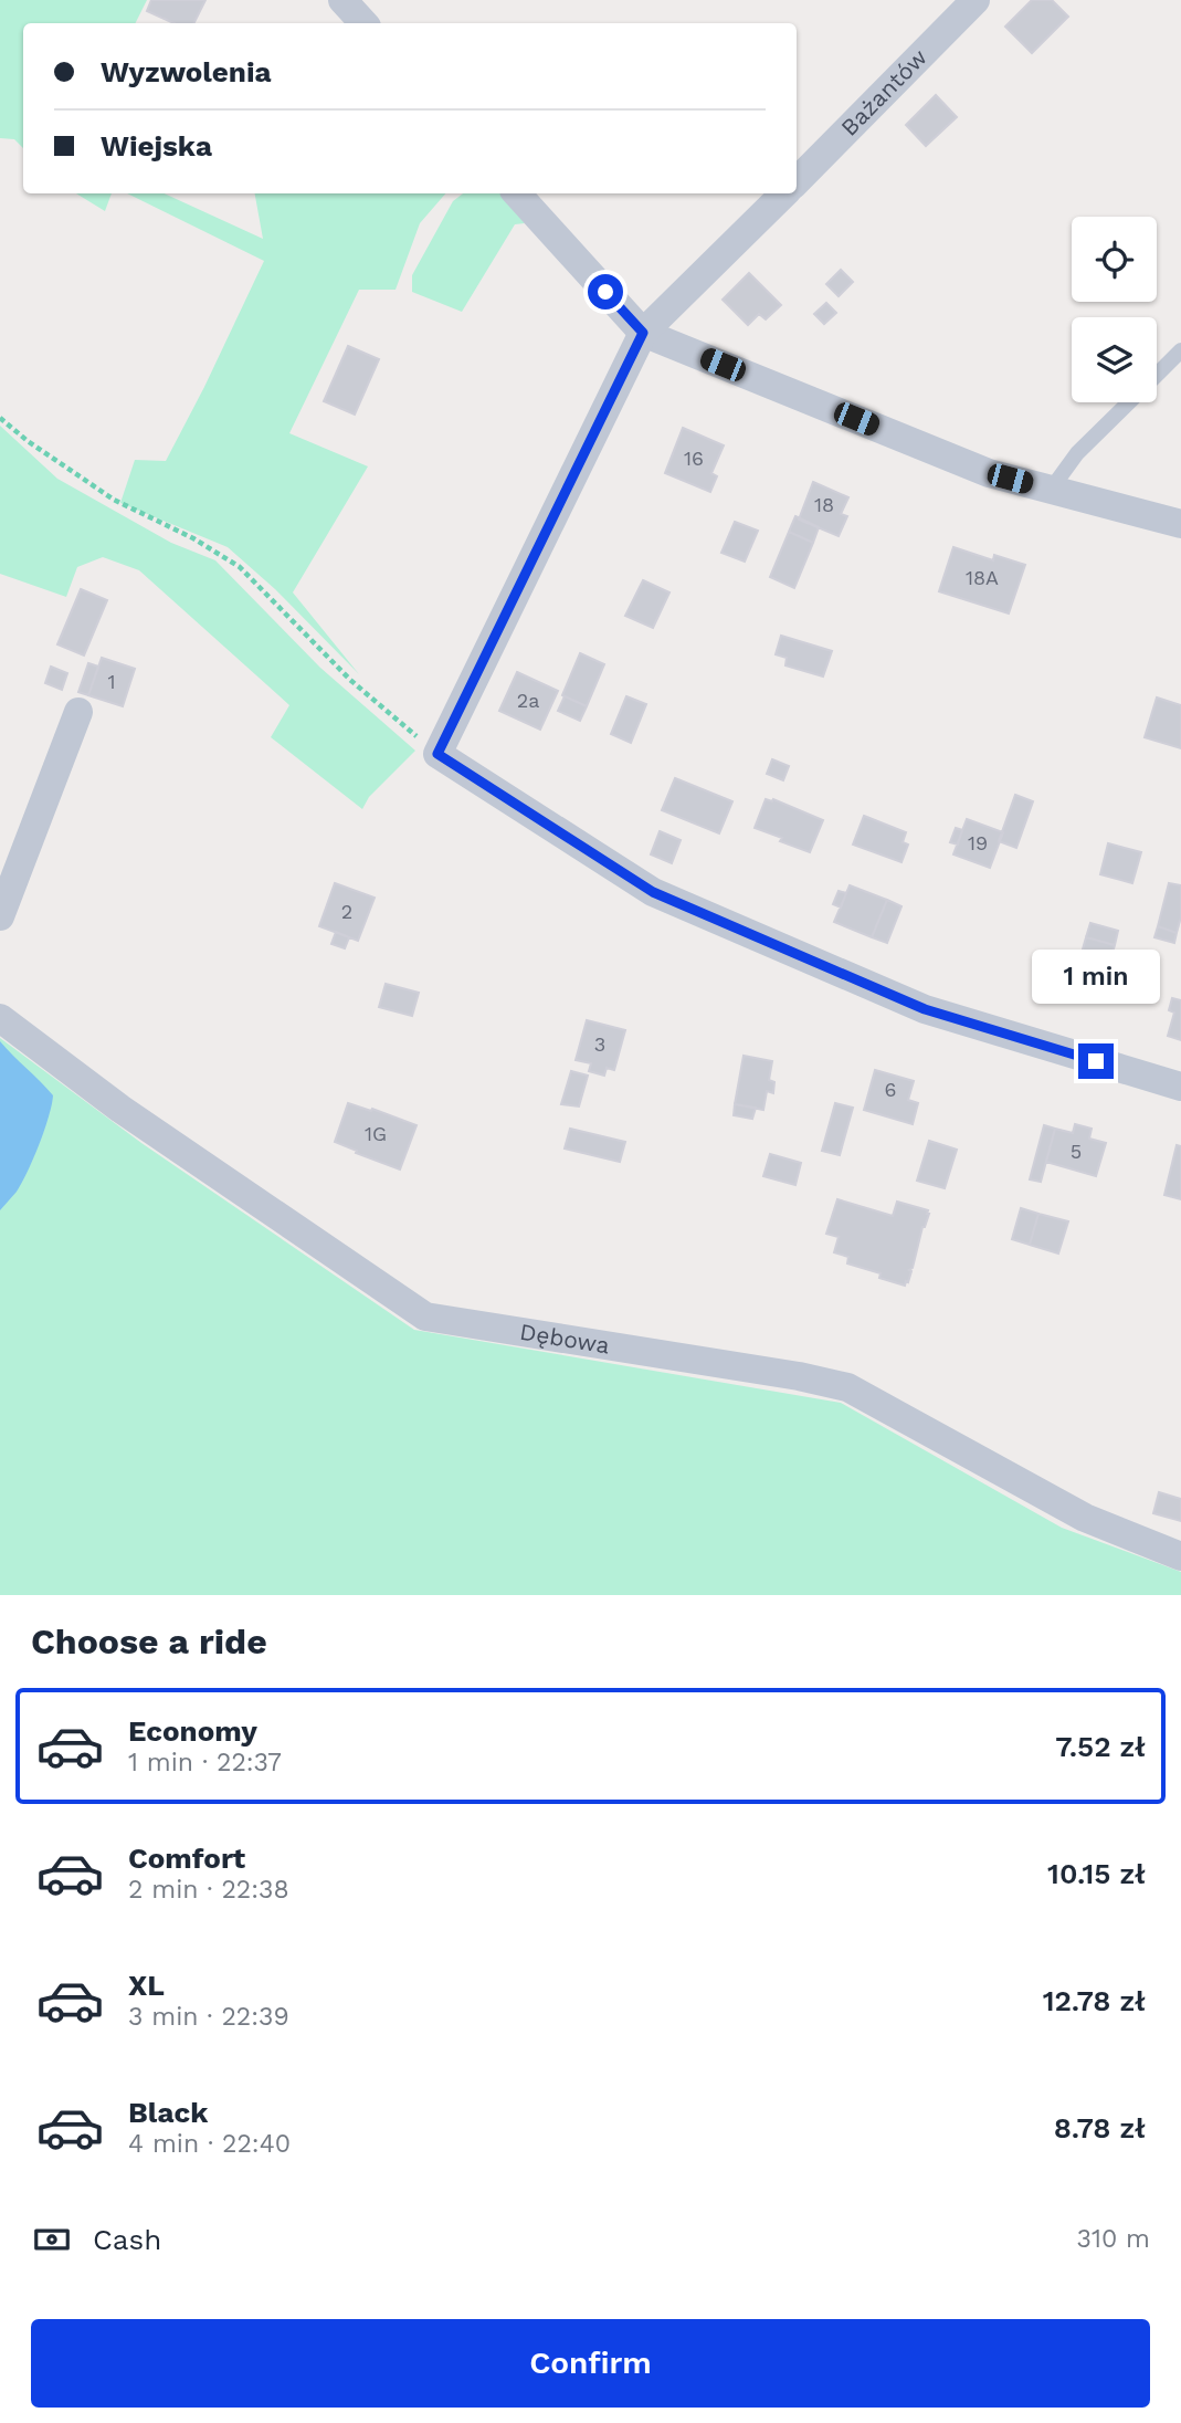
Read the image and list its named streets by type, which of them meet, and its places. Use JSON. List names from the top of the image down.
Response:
{
  "streets": {
    "street": ["Bażantów", "Dębowa"]
  },
  "house_numbers": [
    "16",
    "18",
    "18A",
    "1",
    "2a",
    "19",
    "2",
    "3",
    "6",
    "1G",
    "5"
  ],
  "page": {
    "banner": ["Wyzwolenia", "Wiejska"],
    "bubble": "1 min",
    "heading": "Choose a ride",
    "list": [
      {
        "name": "Economy",
        "note": "1 min · 22:37",
        "value": "7.52 zł"
      },
      {
        "name": "Comfort",
        "note": "2 min · 22:38",
        "value": "10.15 zł"
      },
      {
        "name": "XL",
        "note": "3 min · 22:39",
        "value": "12.78 zł"
      },
      {
        "name": "Black",
        "note": "4 min · 22:40",
        "value": "8.78 zł"
      }
    ],
    "pay": ["Cash", "310 m"],
    "buttons": "Confirm"
  }
}
